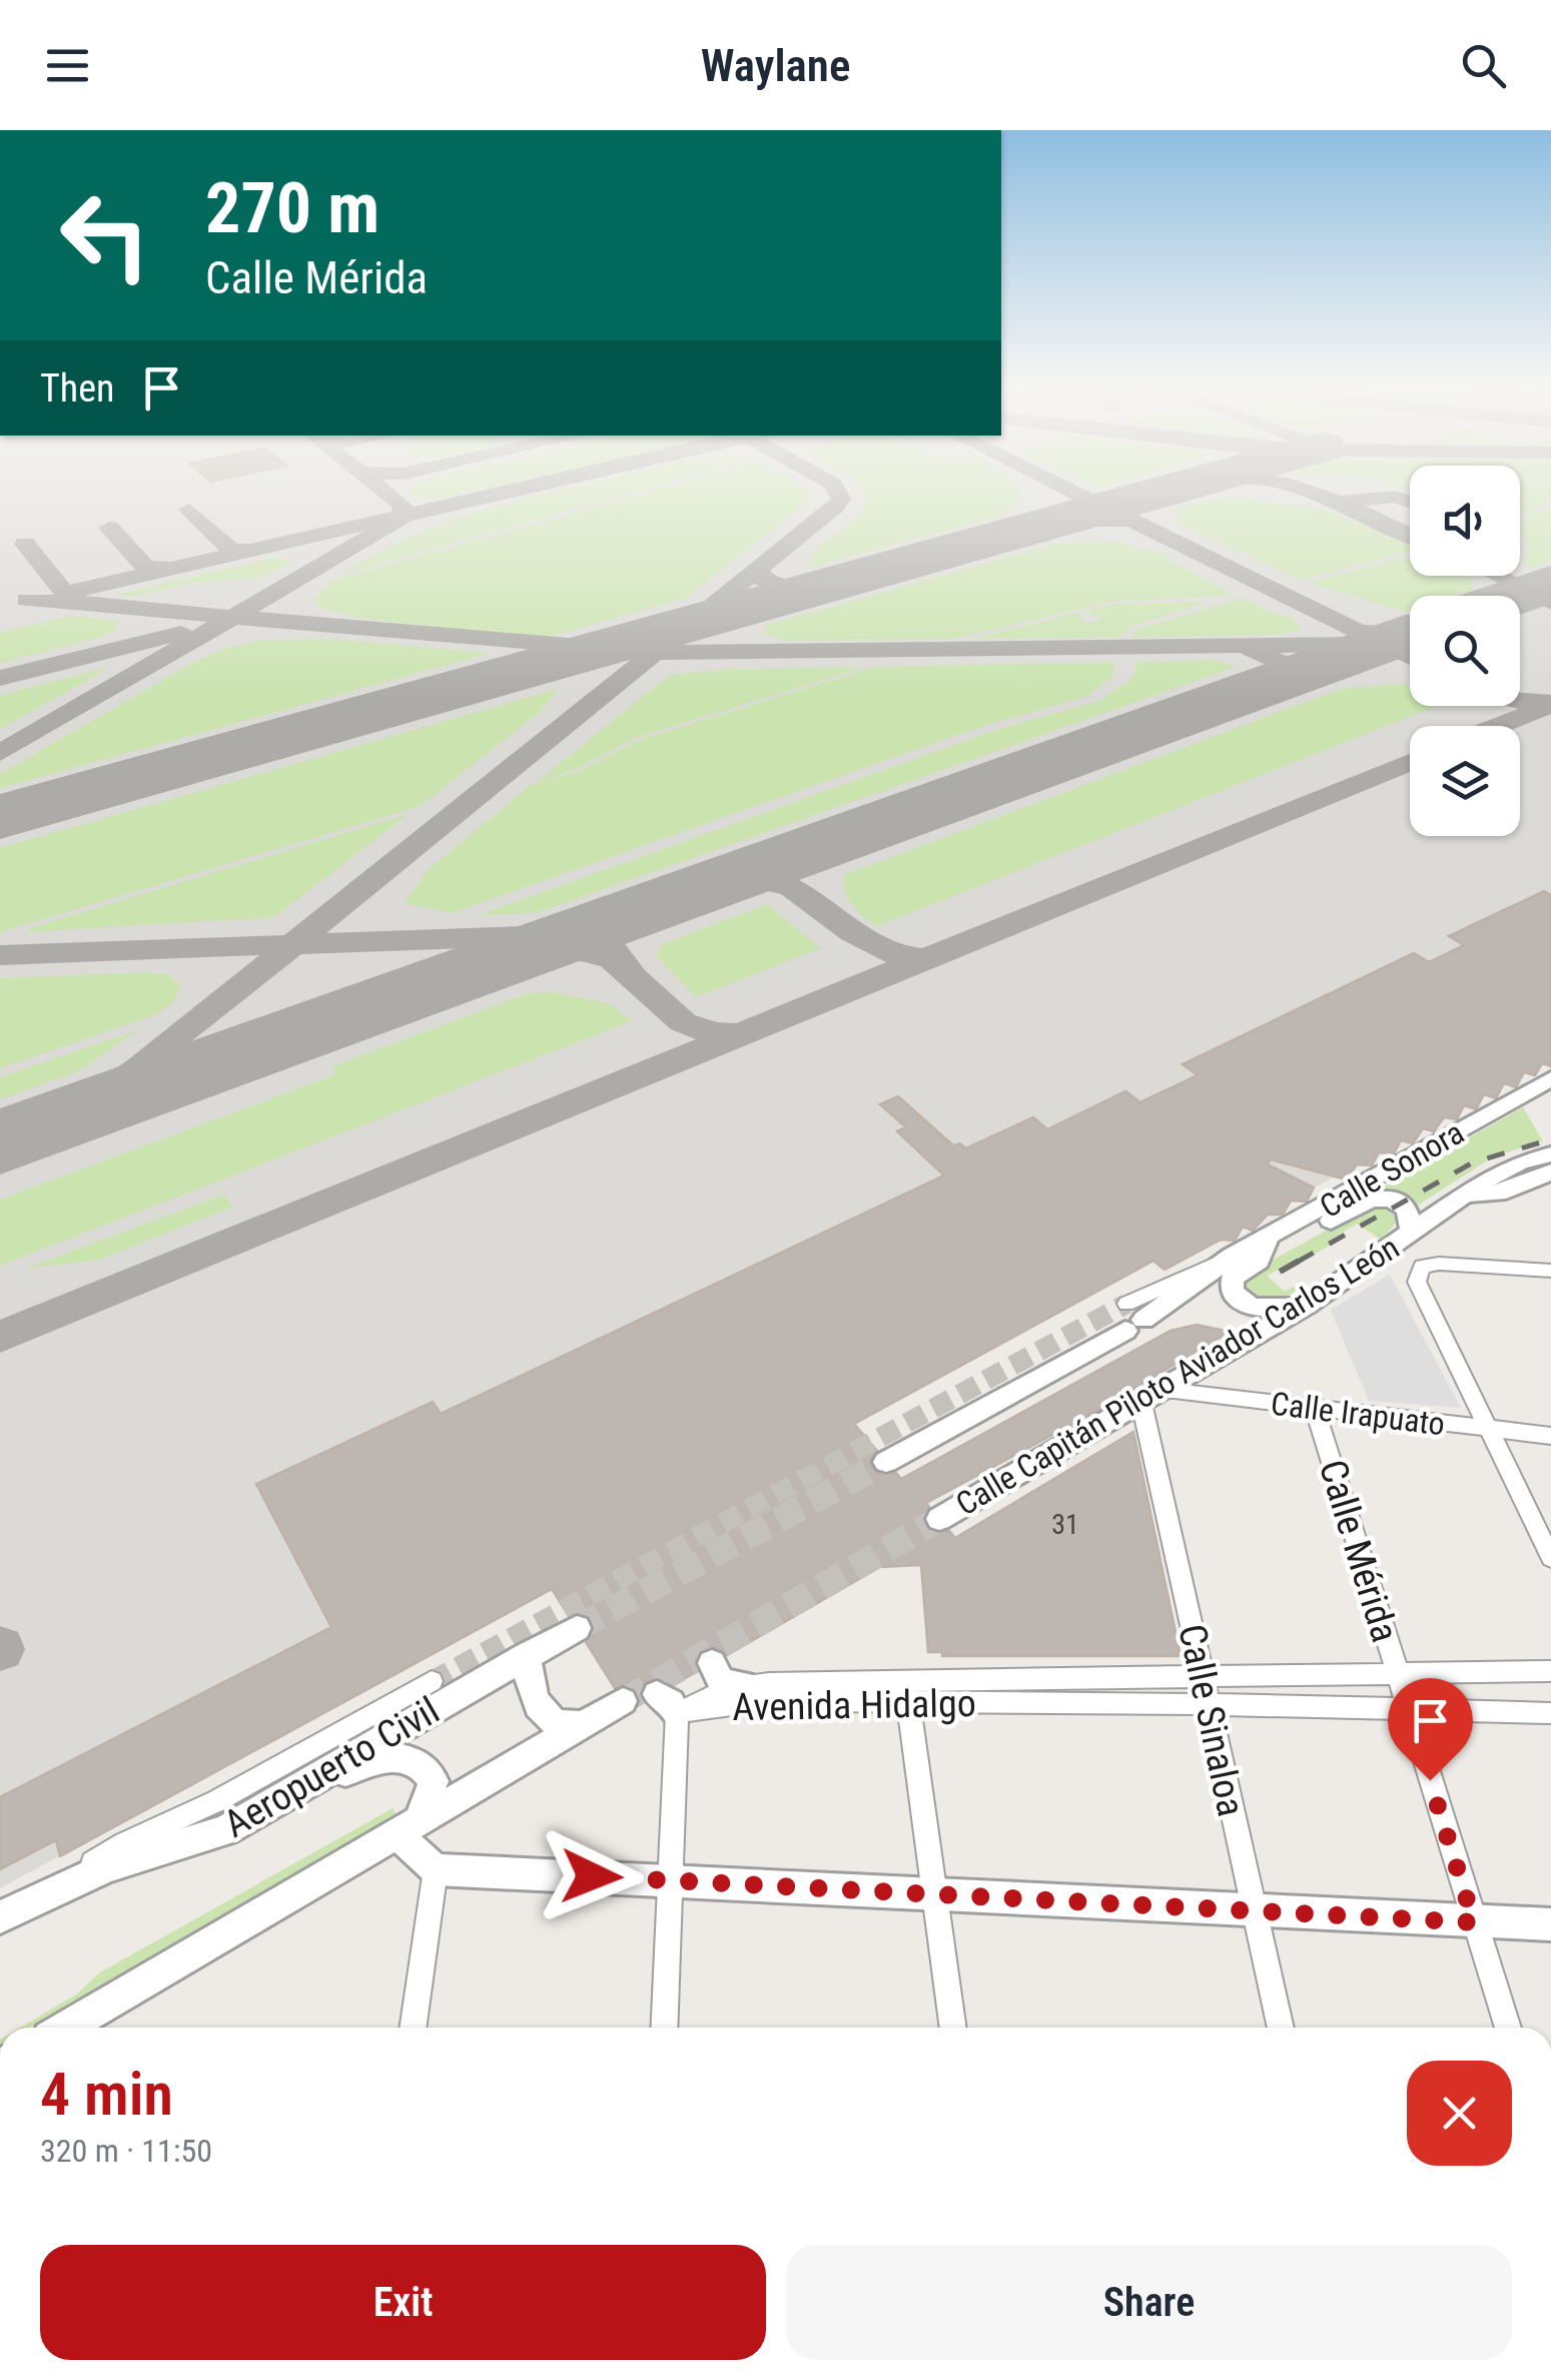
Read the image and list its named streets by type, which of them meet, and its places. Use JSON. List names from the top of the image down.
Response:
{
  "streets": {
    "street": [
      "Calle Sonora",
      "Calle Capitán Piloto Aviador Carlos León",
      "Calle Irapuato",
      "Calle Mérida",
      "Avenida Hidalgo",
      "Calle Sinaloa",
      "Aeropuerto Civil"
    ]
  },
  "crossings": [
    ["Calle Capitán Piloto Aviador Carlos León", "Calle Irapuato"],
    ["Calle Capitán Piloto Aviador Carlos León", "Calle Sinaloa"],
    ["Calle Irapuato", "Calle Mérida"],
    ["Calle Mérida", "Avenida Hidalgo"],
    ["Avenida Hidalgo", "Calle Sinaloa"]
  ],
  "house_numbers": ["31"],
  "page": {
    "header": "Waylane",
    "turn": ["270 m", "Calle Mérida"],
    "then": "Then",
    "heading": ["4 min", "320 m · 11:50"],
    "buttons": ["Exit", "Share"]
  }
}
